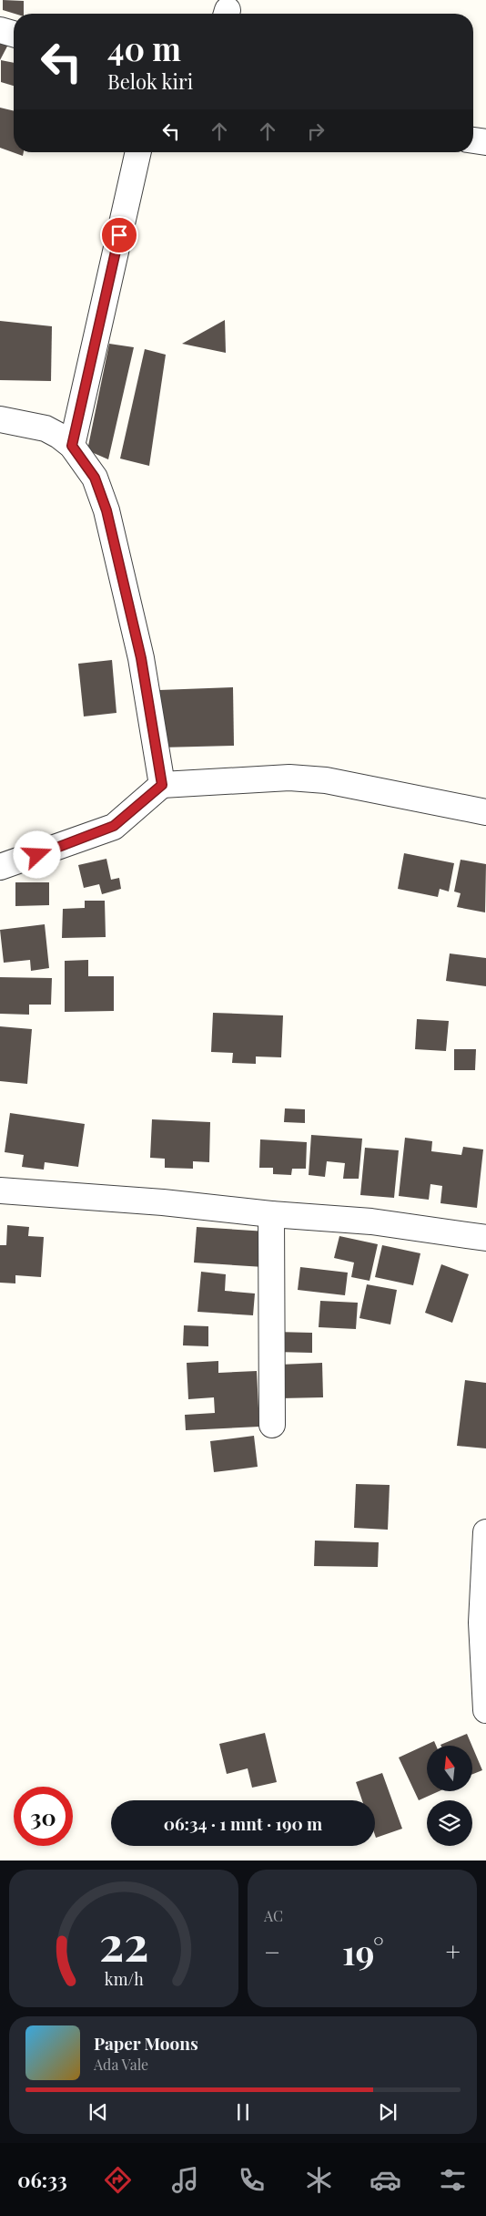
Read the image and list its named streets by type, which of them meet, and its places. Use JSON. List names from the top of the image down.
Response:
{
  "north": "top",
  "page": {
    "turn": ["40 m", "Belok kiri"],
    "limit": "30",
    "trip": "06:34 · 1 mnt · 190 m",
    "tile": "AC",
    "heat": ["−", "19°", "+"],
    "song": ["Paper Moons", "Ada Vale"],
    "tabs": "06:33",
    "gauge": ["22", "km/h"]
  }
}
